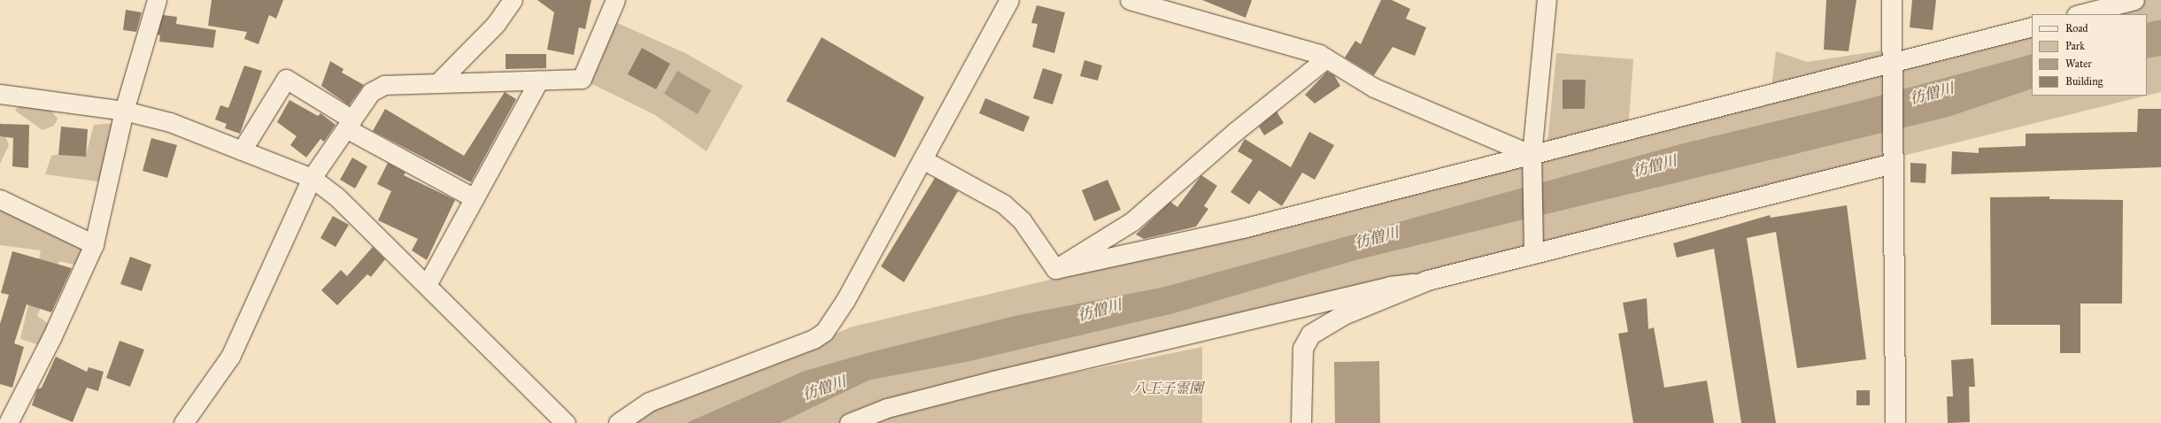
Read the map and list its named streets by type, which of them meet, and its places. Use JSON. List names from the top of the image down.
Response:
{
  "water": ["彷僧川"],
  "parks": ["八王子霊園"],
  "legend": [
    "Road",
    "Park",
    "Water",
    "Building"
  ]
}
